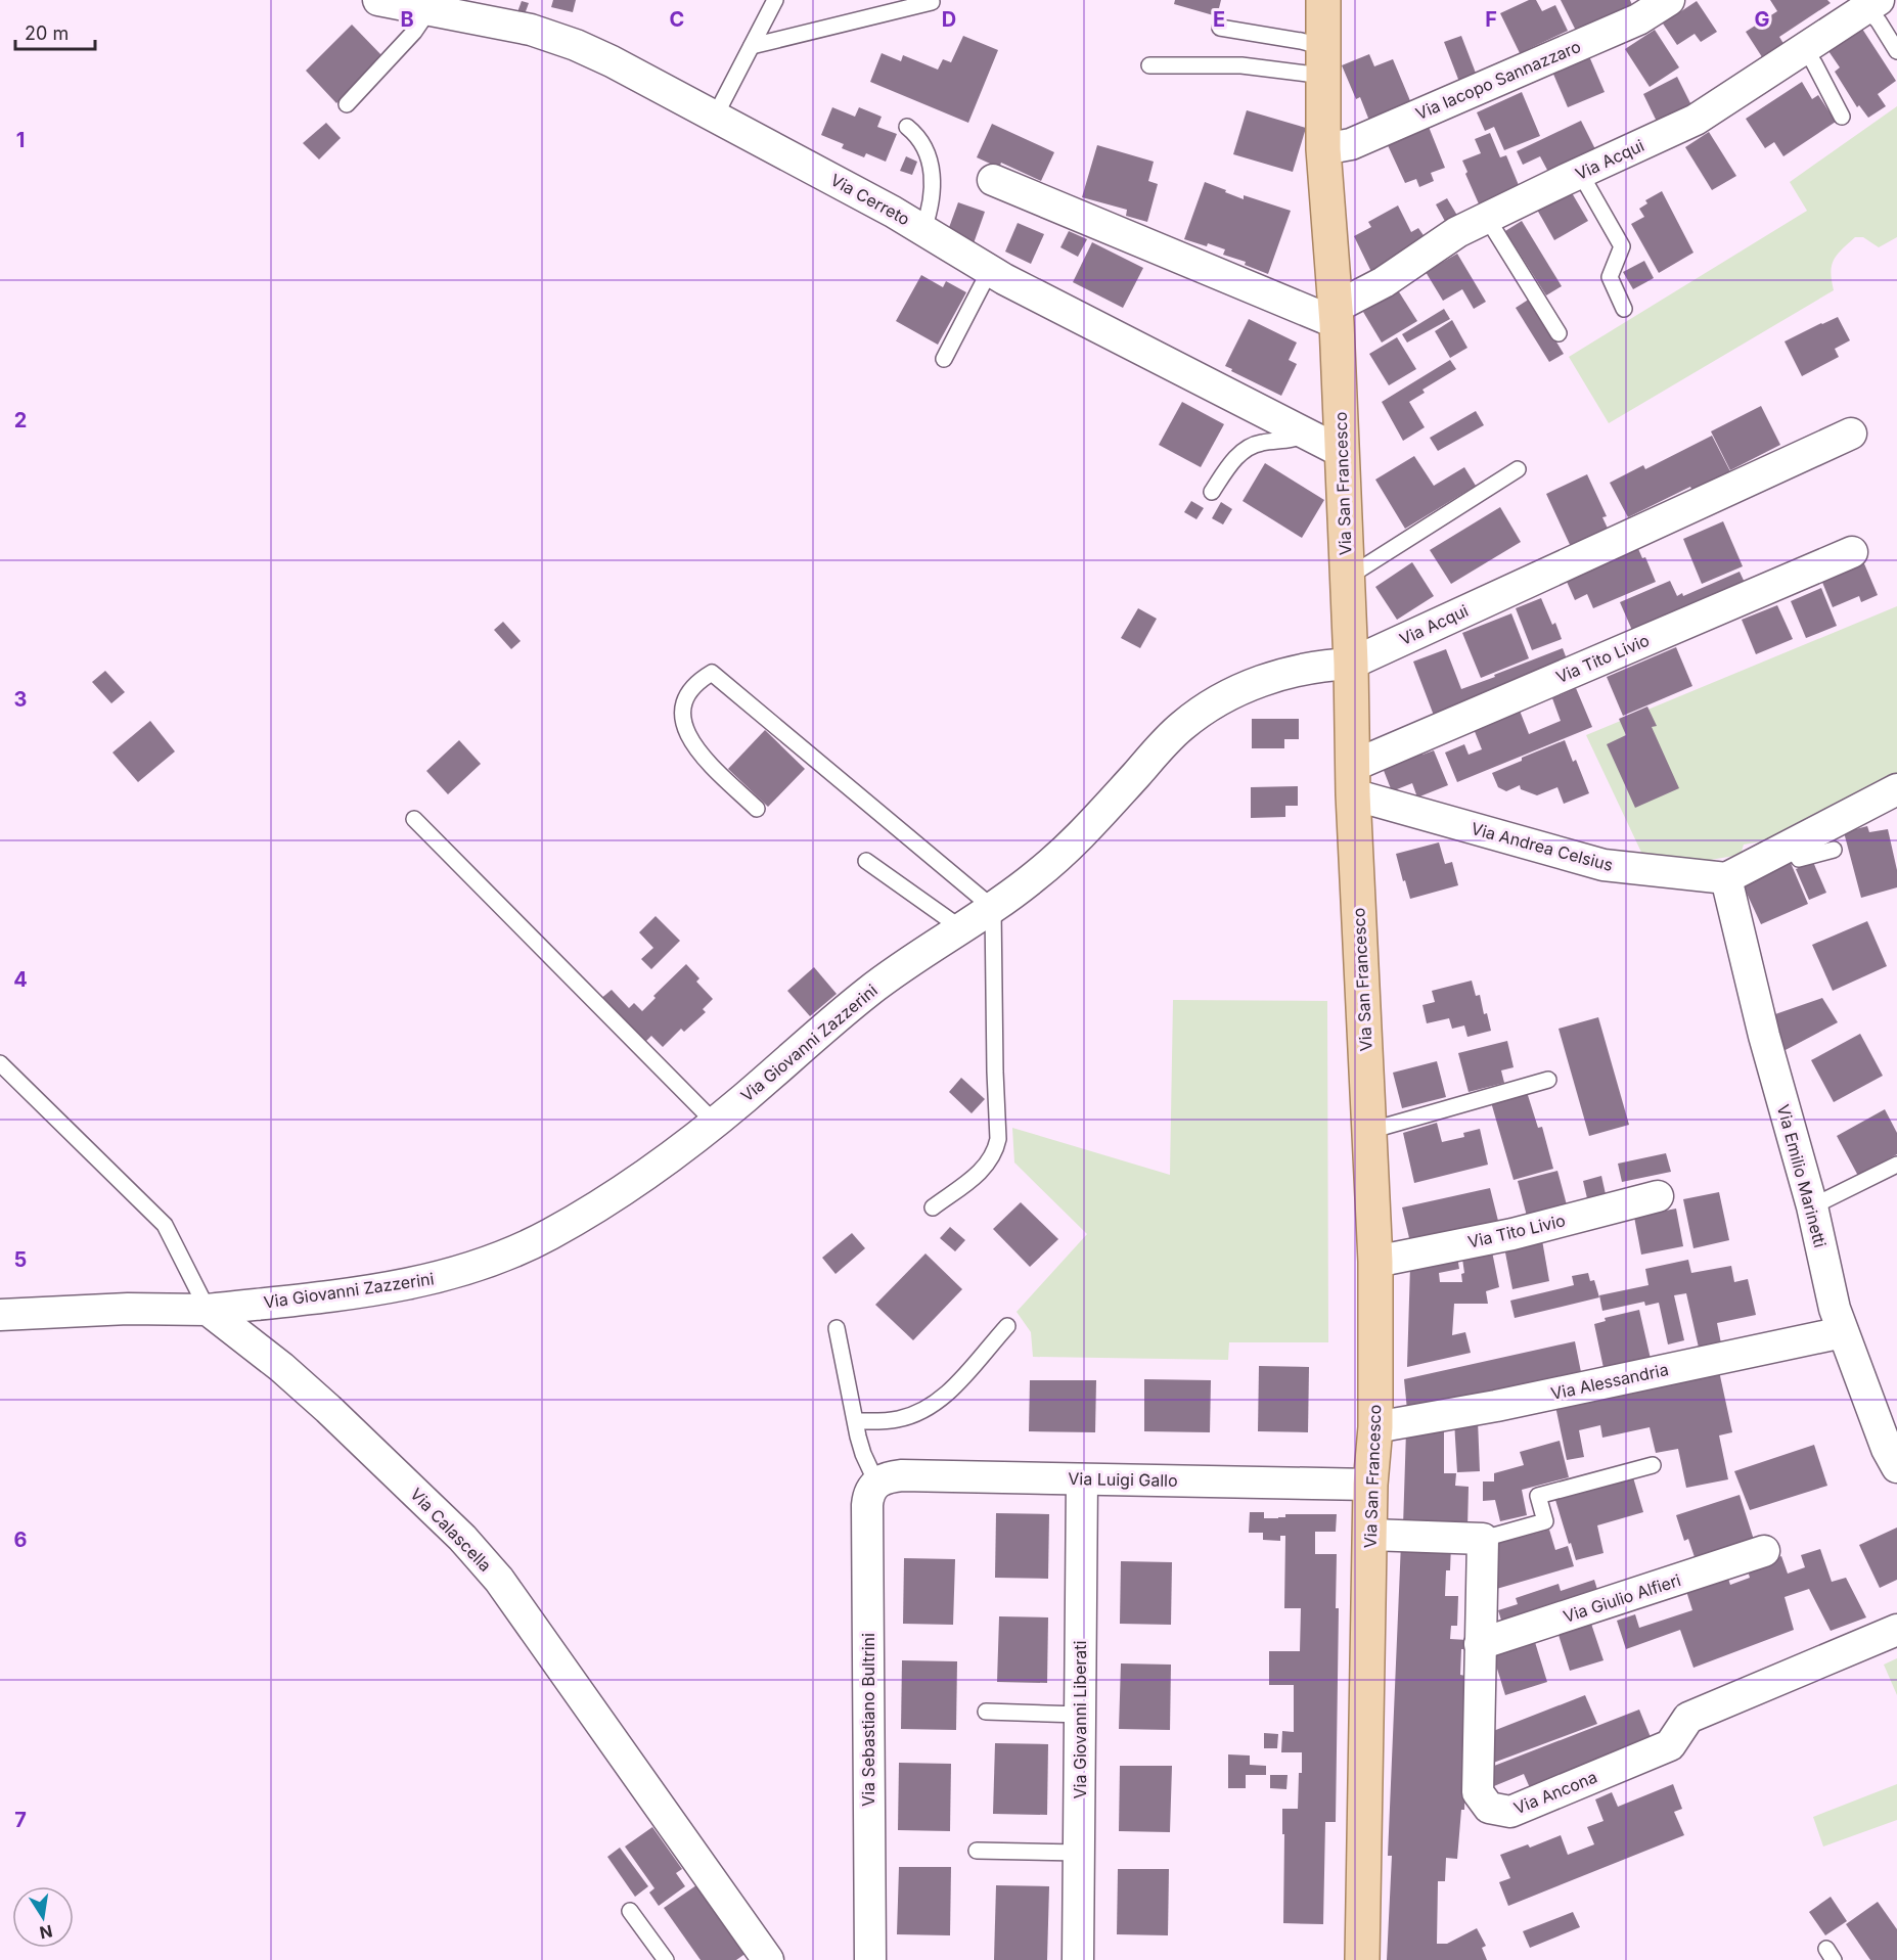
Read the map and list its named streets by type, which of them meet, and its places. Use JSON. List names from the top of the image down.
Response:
{
  "streets": {
    "main road": ["Via San Francesco"],
    "street": [
      "Via Iacopo Sannazzaro",
      "Via Acqui",
      "Via Cerreto",
      "Via Tito Livio",
      "Via Andrea Celsius",
      "Via Giovanni Zazzerini",
      "Via Emilio Marinetti",
      "Via Alessandria",
      "Via Luigi Gallo",
      "Via Calascella",
      "Via Giulio Alfieri",
      "Via Sebastiano Bultrini",
      "Via Giovanni Liberati",
      "Via Ancona"
    ]
  },
  "crossings": [
    ["Via Iacopo Sannazzaro", "Via San Francesco"],
    ["Via Acqui", "Via San Francesco"],
    ["Via Acqui", "Via Giovanni Zazzerini"],
    ["Via Cerreto", "Via San Francesco"],
    ["Via San Francesco", "Via Tito Livio"],
    ["Via San Francesco", "Via Andrea Celsius"],
    ["Via San Francesco", "Via Giovanni Zazzerini"],
    ["Via San Francesco", "Via Alessandria"],
    ["Via San Francesco", "Via Luigi Gallo"],
    ["Via Tito Livio", "Via Andrea Celsius"],
    ["Via Andrea Celsius", "Via Emilio Marinetti"],
    ["Via Giovanni Zazzerini", "Via Calascella"],
    ["Via Emilio Marinetti", "Via Alessandria"],
    ["Via Luigi Gallo", "Via Sebastiano Bultrini"],
    ["Via Luigi Gallo", "Via Giovanni Liberati"],
    ["Via Giulio Alfieri", "Via Ancona"]
  ],
  "scale_bar": "20 m",
  "north": "bottom",
  "grid": {
    "columns": [
      "B",
      "C",
      "D",
      "E",
      "F",
      "G"
    ],
    "rows": [
      "1",
      "2",
      "3",
      "4",
      "5",
      "6",
      "7"
    ]
  }
}
